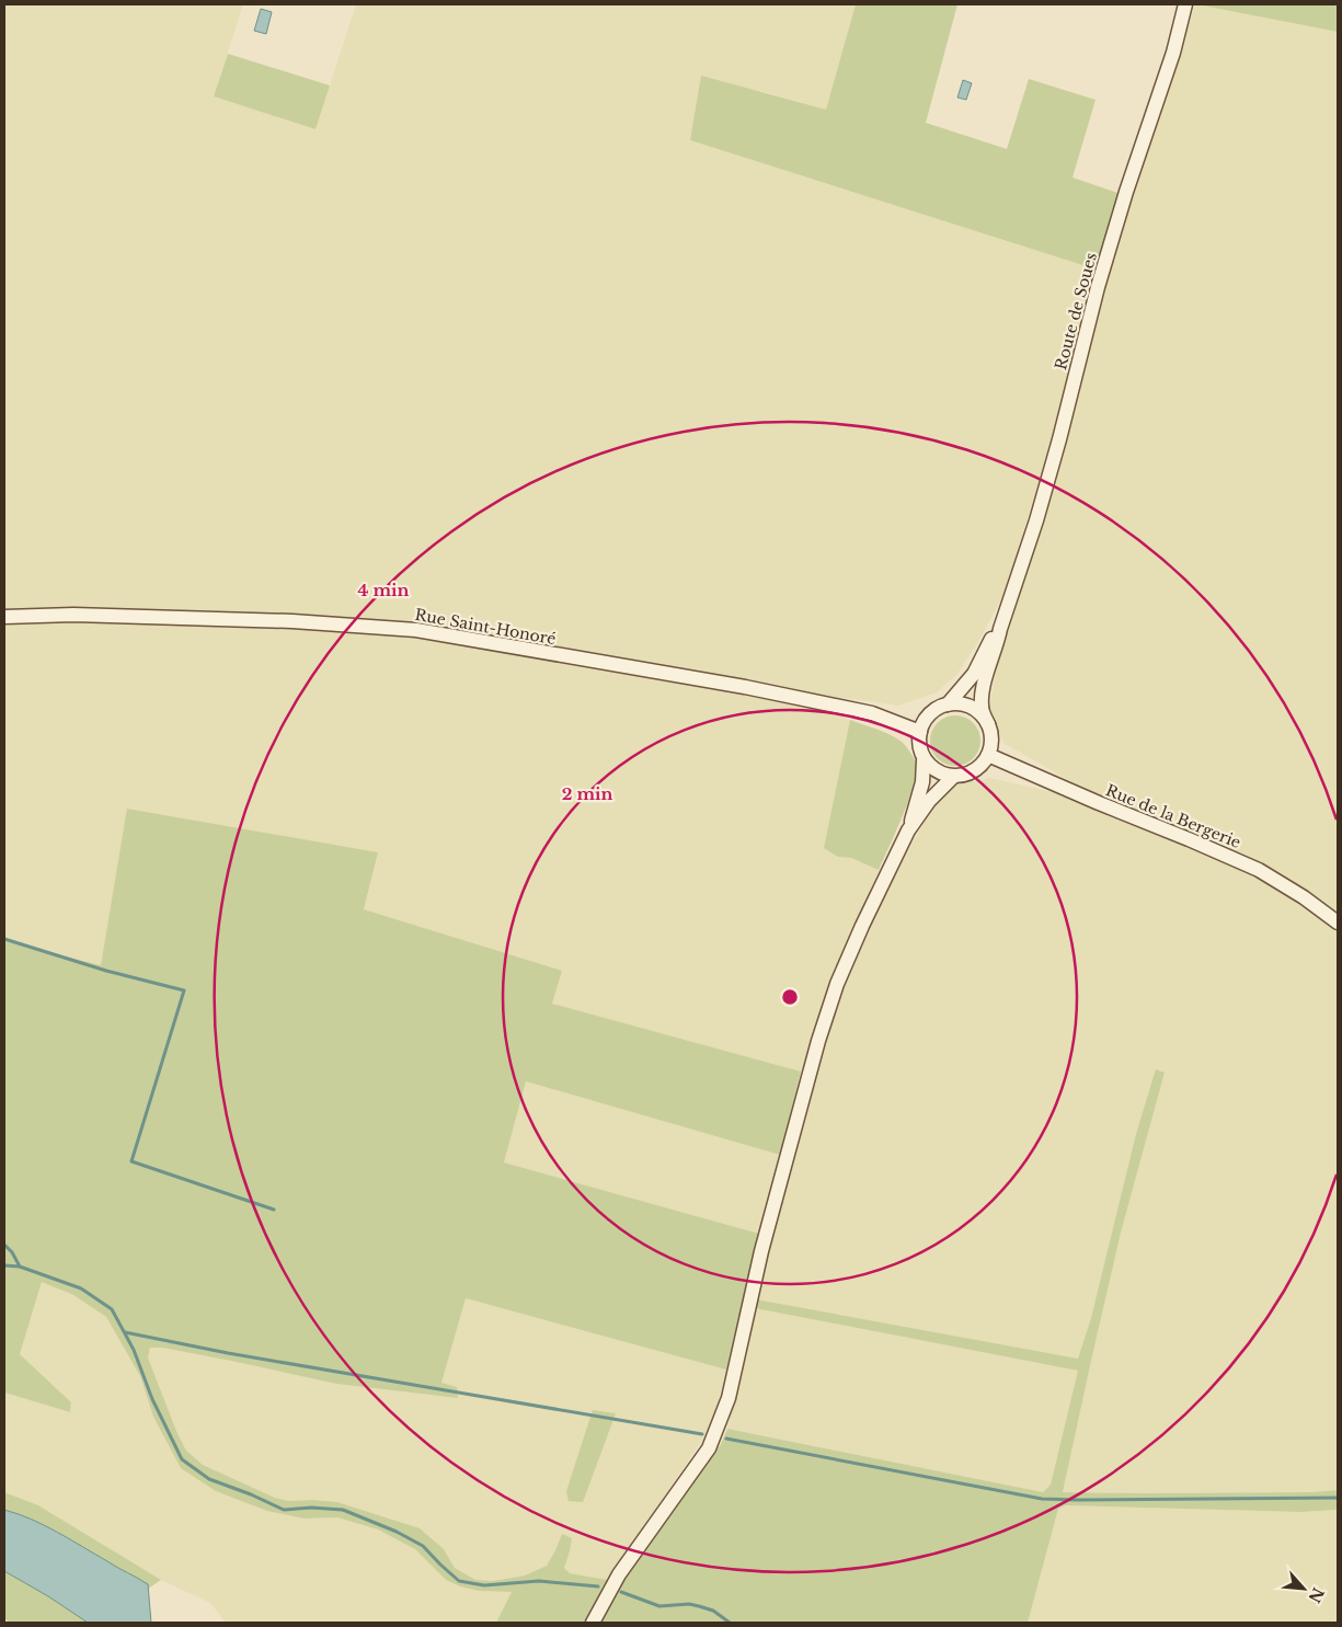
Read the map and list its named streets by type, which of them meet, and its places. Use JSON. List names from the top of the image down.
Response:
{
  "streets": {
    "main road": ["Route de Soues", "Rue Saint-Honoré", "Rue de la Bergerie"]
  },
  "crossings": [
    ["Route de Soues", "Rue Saint-Honoré"],
    ["Route de Soues", "Rue de la Bergerie"],
    ["Rue Saint-Honoré", "Rue de la Bergerie"]
  ],
  "north": "bottom right",
  "rings": ["4 min", "2 min"]
}
